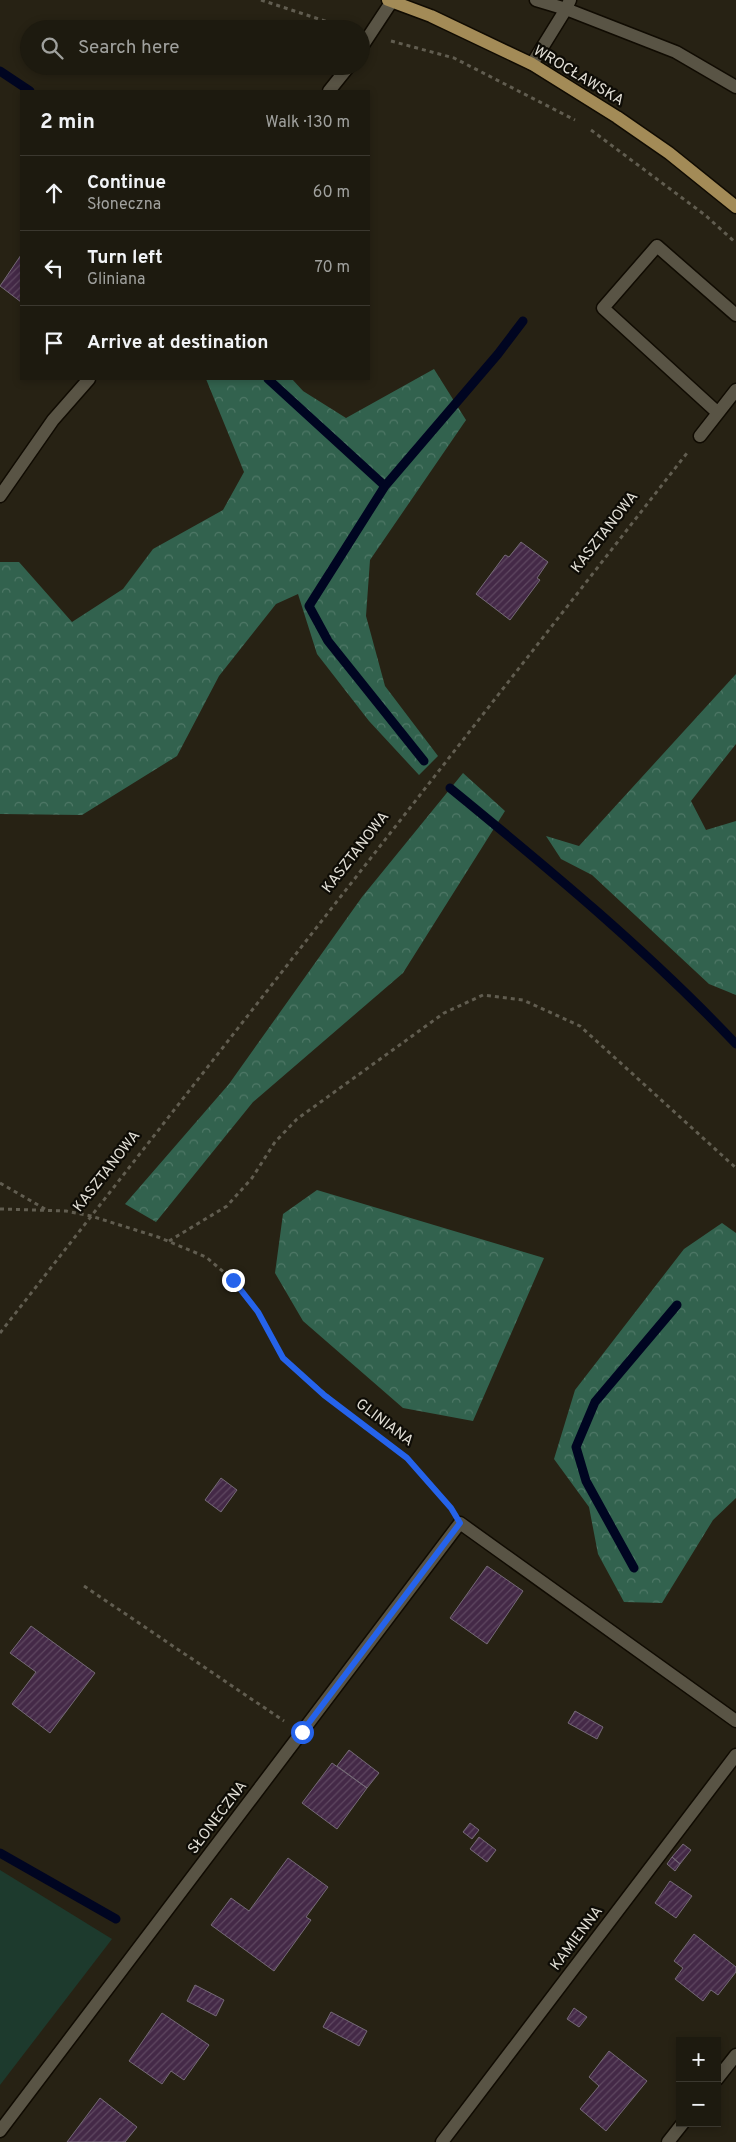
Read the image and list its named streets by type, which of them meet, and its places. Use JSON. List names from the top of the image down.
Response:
{
  "streets": {
    "main road": ["WROCŁAWSKA"],
    "street": ["SŁONECZNA", "KAMIENNA"],
    "path": ["KASZTANOWA", "GLINIANA"]
  },
  "crossings": [
    ["KASZTANOWA", "GLINIANA"],
    ["GLINIANA", "SŁONECZNA"]
  ],
  "page": {
    "search": "Search here",
    "heading": ["2 min", "Walk · 130 m"],
    "list": [
      ["Continue", "Słoneczna", "60 m"],
      ["Turn left", "Gliniana", "70 m"],
      "Arrive at destination"
    ],
    "map_buttons": ["+", "−"]
  }
}
